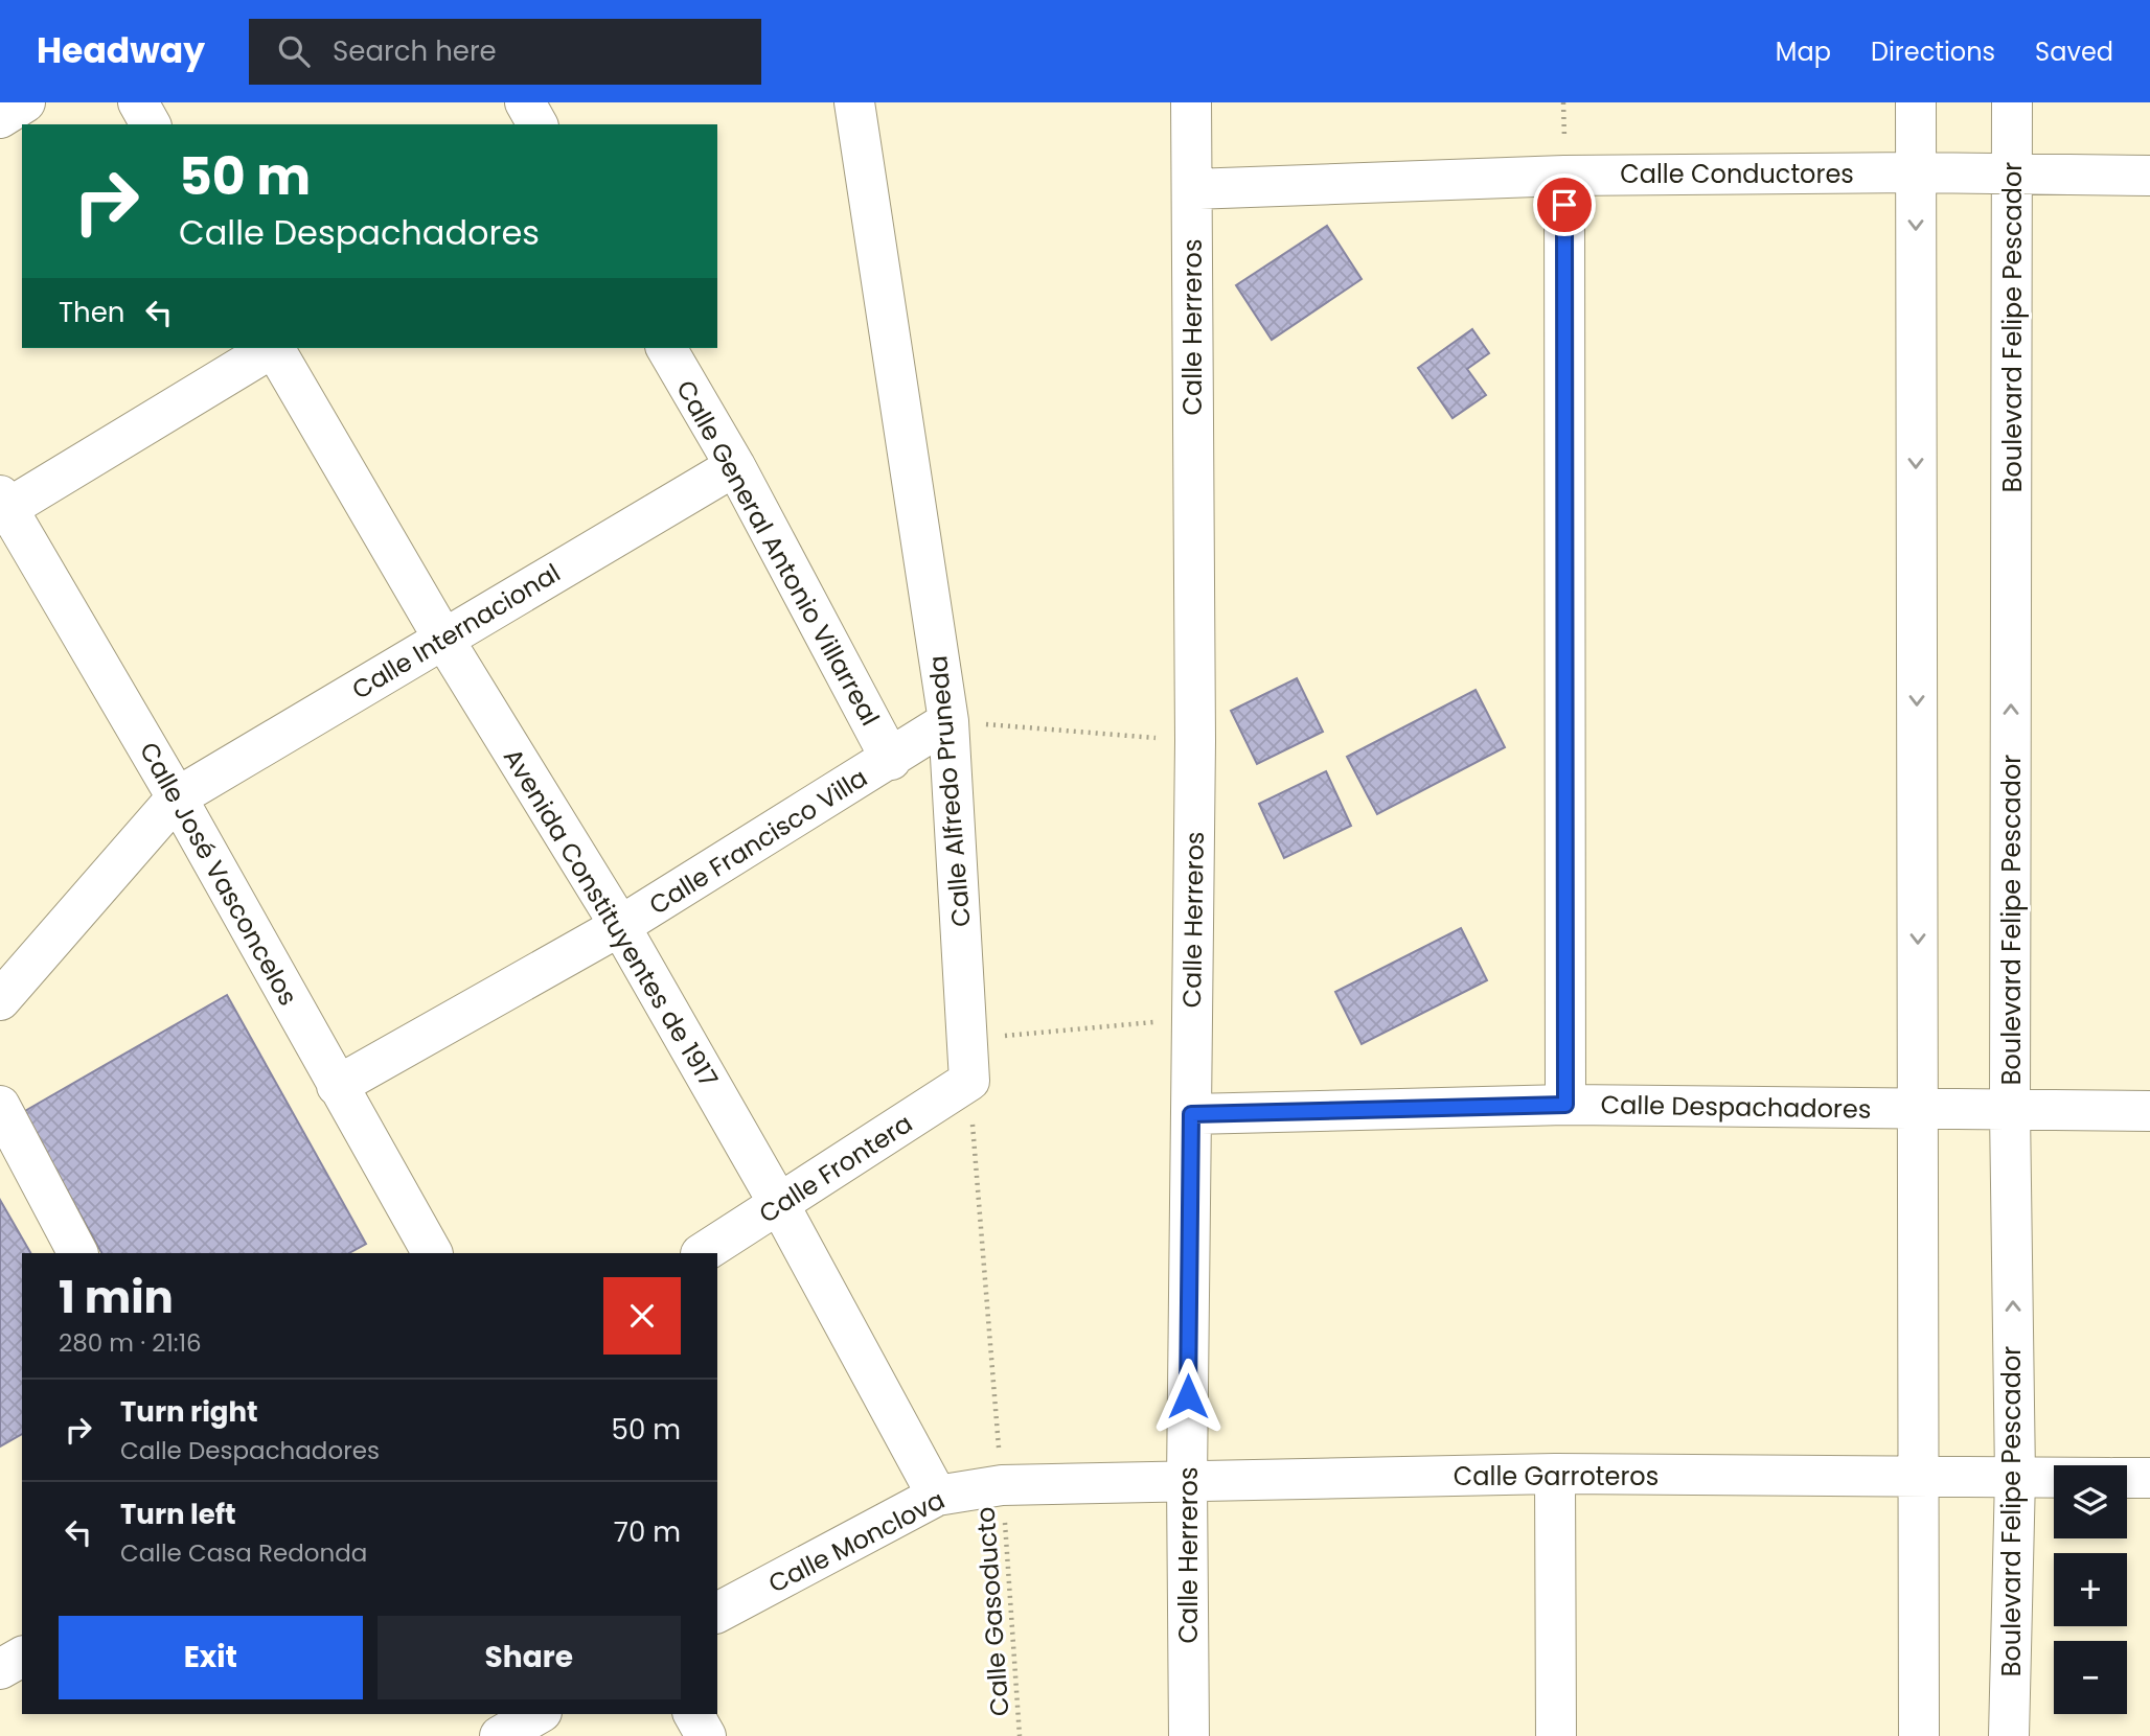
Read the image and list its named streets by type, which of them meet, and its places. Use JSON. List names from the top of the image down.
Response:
{
  "streets": {
    "street": [
      "Calle Conductores",
      "Calle Herreros",
      "Boulevard Felipe Pescador",
      "Calle General Antonio Villarreal",
      "Calle Internacional",
      "Calle Alfredo Pruneda",
      "Calle Francisco Villa",
      "Calle José Vasconcelos",
      "Avenida Constituyentes de 1917",
      "Calle Despachadores",
      "Calle Frontera",
      "Calle Garroteros",
      "Calle Monclova"
    ],
    "path": ["Calle Gasoducto"]
  },
  "crossings": [
    ["Calle Conductores", "Calle Herreros"],
    ["Calle Conductores", "Boulevard Felipe Pescador"],
    ["Calle Herreros", "Calle Despachadores"],
    ["Calle Herreros", "Calle Garroteros"],
    ["Boulevard Felipe Pescador", "Calle Despachadores"],
    ["Boulevard Felipe Pescador", "Calle Garroteros"],
    ["Calle General Antonio Villarreal", "Calle Internacional"],
    ["Calle General Antonio Villarreal", "Calle Francisco Villa"],
    ["Calle Internacional", "Calle José Vasconcelos"],
    ["Calle Internacional", "Avenida Constituyentes de 1917"],
    ["Calle Alfredo Pruneda", "Calle Francisco Villa"],
    ["Calle Alfredo Pruneda", "Calle Frontera"],
    ["Calle Francisco Villa", "Calle José Vasconcelos"],
    ["Calle Francisco Villa", "Avenida Constituyentes de 1917"],
    ["Avenida Constituyentes de 1917", "Calle Frontera"],
    ["Avenida Constituyentes de 1917", "Calle Monclova"],
    ["Calle Garroteros", "Calle Monclova"],
    ["Calle Garroteros", "Calle Gasoducto"],
    ["Calle Monclova", "Calle Gasoducto"]
  ],
  "page": {
    "header": "Headway",
    "search": "Search here",
    "nav": ["Map", "Directions", "Saved"],
    "turn": ["50 m", "Calle Despachadores"],
    "then": "Then",
    "heading": ["1 min", "280 m · 21:16"],
    "list": [
      {
        "name": "Turn right",
        "note": "Calle Despachadores",
        "value": "50 m"
      },
      {
        "name": "Turn left",
        "note": "Calle Casa Redonda",
        "value": "70 m"
      }
    ],
    "map_buttons": ["+", "−"],
    "buttons": ["Exit", "Share"]
  }
}
